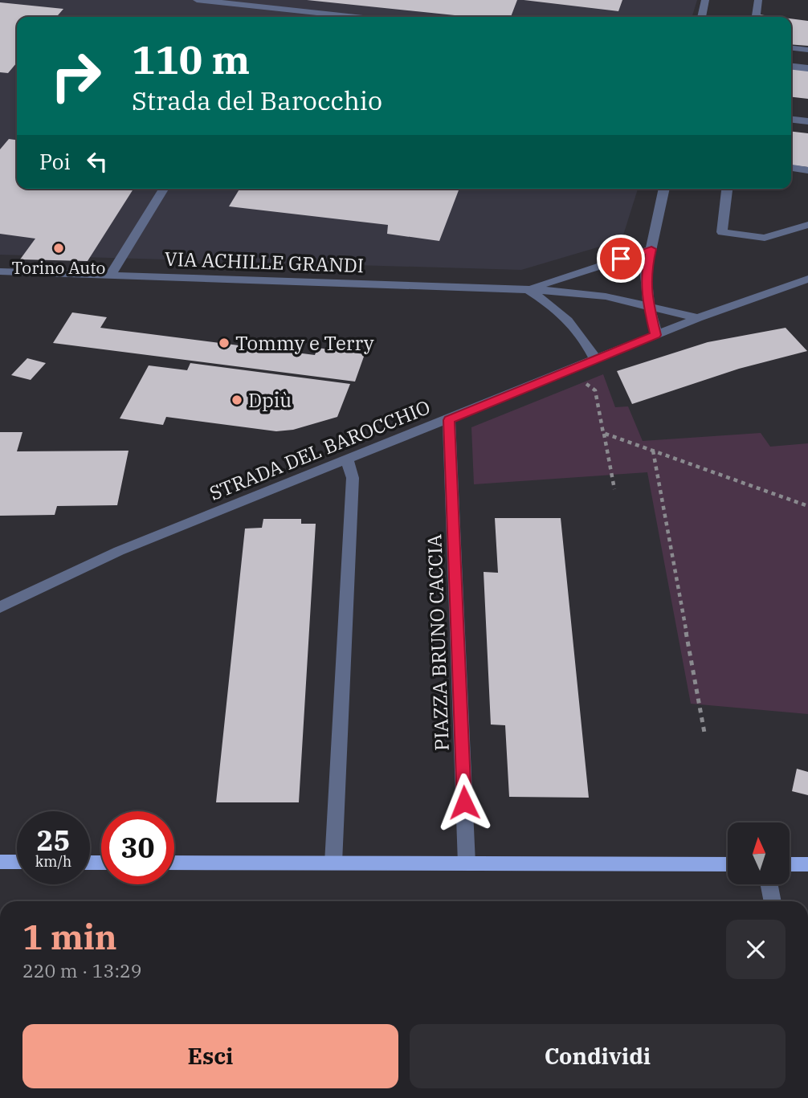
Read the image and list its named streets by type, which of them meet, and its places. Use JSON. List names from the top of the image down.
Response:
{
  "streets": {
    "street": ["VIA ACHILLE GRANDI", "STRADA DEL BAROCCHIO", "PIAZZA BRUNO CACCIA"]
  },
  "crossings": [
    ["VIA ACHILLE GRANDI", "STRADA DEL BAROCCHIO"],
    ["STRADA DEL BAROCCHIO", "PIAZZA BRUNO CACCIA"]
  ],
  "places": ["Torino Auto", "Tommy e Terry", "Dpiù"],
  "north": "top",
  "page": {
    "turn": ["110 m", "Strada del Barocchio"],
    "then": "Poi",
    "speed": "25 km/h",
    "limit": "30",
    "heading": ["1 min", "220 m · 13:29"],
    "buttons": ["Esci", "Condividi"]
  }
}
